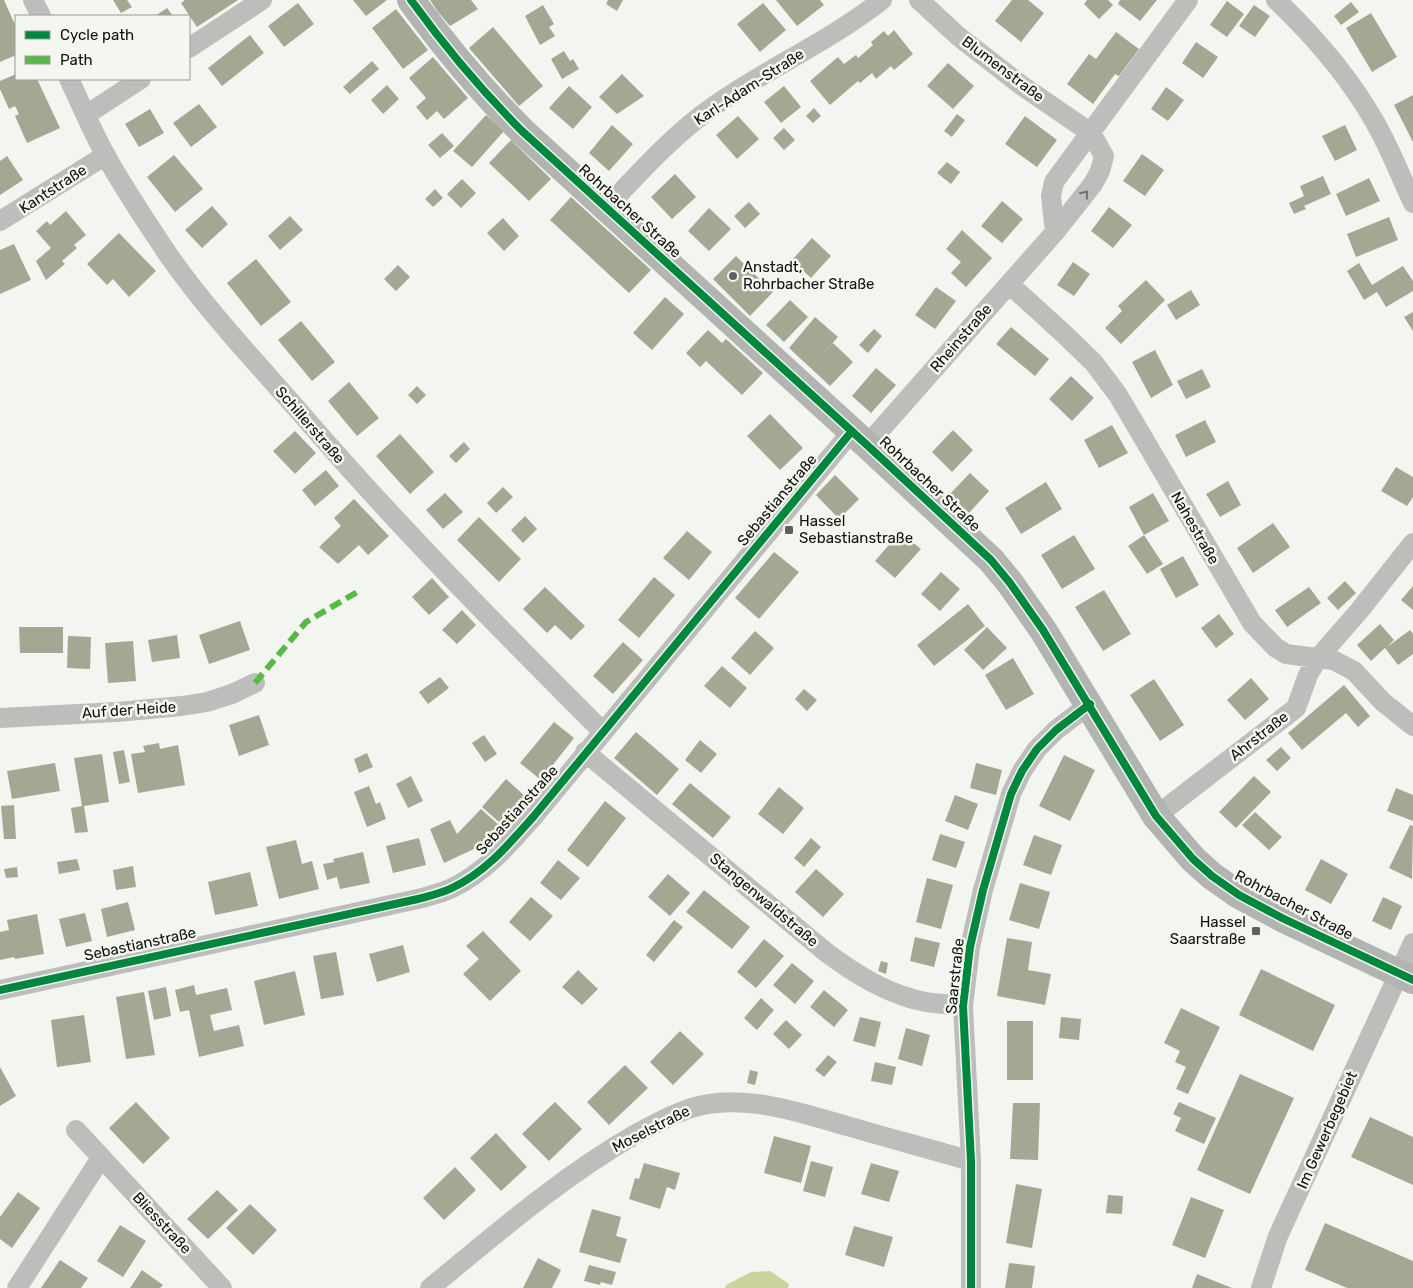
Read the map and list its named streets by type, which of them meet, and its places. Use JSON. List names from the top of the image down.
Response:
{
  "streets": {
    "street": [
      "Blumenstraße",
      "Karl-Adam-Straße",
      "Kantstraße",
      "Rohrbacher Straße",
      "Rheinstraße",
      "Schillerstraße",
      "Sebastianstraße",
      "Nahestraße",
      "Auf der Heide",
      "Ahrstraße",
      "Stangenwaldstraße",
      "Saarstraße",
      "Moselstraße",
      "Im Gewerbegebiet",
      "Bliesstraße"
    ]
  },
  "crossings": [
    ["Blumenstraße", "Rheinstraße"],
    ["Karl-Adam-Straße", "Rohrbacher Straße"],
    ["Kantstraße", "Schillerstraße"],
    ["Rohrbacher Straße", "Rheinstraße"],
    ["Rohrbacher Straße", "Sebastianstraße"],
    ["Rohrbacher Straße", "Ahrstraße"],
    ["Rohrbacher Straße", "Saarstraße"],
    ["Rohrbacher Straße", "Im Gewerbegebiet"],
    ["Rheinstraße", "Sebastianstraße"],
    ["Rheinstraße", "Nahestraße"],
    ["Schillerstraße", "Sebastianstraße"],
    ["Sebastianstraße", "Stangenwaldstraße"],
    ["Nahestraße", "Ahrstraße"],
    ["Stangenwaldstraße", "Saarstraße"],
    ["Saarstraße", "Moselstraße"]
  ],
  "places": {
    "other": ["Anstadt, Rohrbacher Straße"],
    "transit": ["Hassel Sebastianstraße", "Hassel Saarstraße"]
  },
  "legend": ["Cycle path", "Path"]
}
